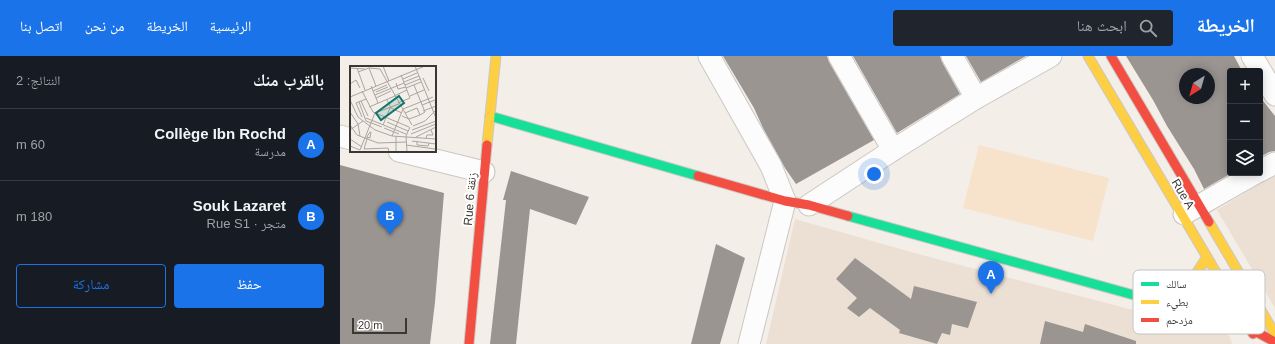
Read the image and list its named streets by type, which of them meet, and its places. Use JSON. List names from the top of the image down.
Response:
{
  "streets": {
    "street": ["Rue A", "Rue 6 زنقة"]
  },
  "legend": ["سالك", "بطيء", "مزدحم"],
  "scale_bar": "20 m",
  "north": "bottom left",
  "page": {
    "header": "الخريطة",
    "search": "ابحث هنا",
    "nav": [
      "الرئيسية",
      "الخريطة",
      "من نحن",
      "اتصل بنا"
    ],
    "heading": ["بالقرب منك", "النتائج: 2"],
    "map_buttons": ["+", "−"],
    "list": [
      {
        "mark": "A",
        "name": "Collège Ibn Rochd",
        "note": "مدرسة",
        "value": "60 m"
      },
      {
        "mark": "B",
        "name": "Souk Lazaret",
        "note": "متجر · Rue S1",
        "value": "180 m"
      }
    ],
    "pins": ["B", "A"],
    "buttons": ["حفظ", "مشاركة"],
    "scale": "20 m"
  }
}
